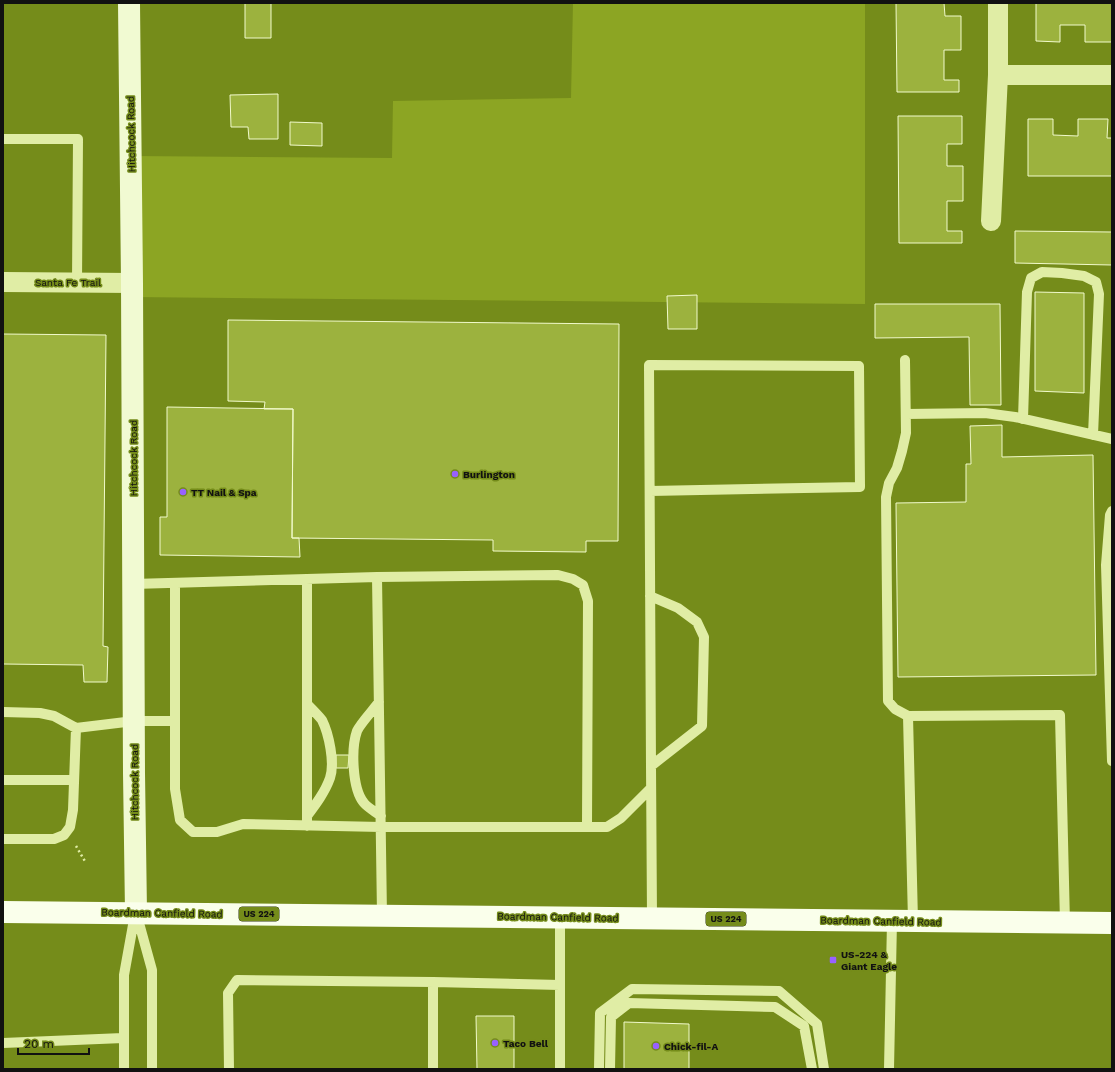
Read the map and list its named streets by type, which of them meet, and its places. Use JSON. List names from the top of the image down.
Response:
{
  "streets": {
    "main road": ["Boardman Canfield Road", "US 224"],
    "street": ["Hitchcock Road", "Santa Fe Trail"]
  },
  "crossings": [
    ["Hitchcock Road", "Santa Fe Trail"],
    ["Hitchcock Road", "Boardman Canfield Road"]
  ],
  "places": {
    "other": [
      "Burlington",
      "TT Nail & Spa",
      "Taco Bell",
      "Chick-fil-A"
    ],
    "transit": ["US-224 & Giant Eagle"]
  },
  "scale_bar": "20 m"
}
